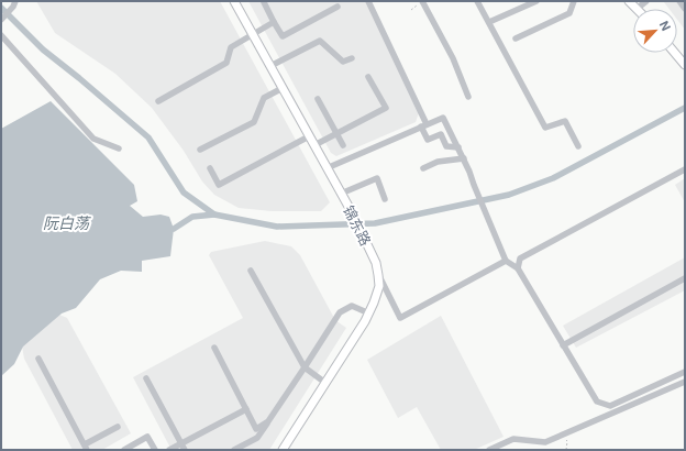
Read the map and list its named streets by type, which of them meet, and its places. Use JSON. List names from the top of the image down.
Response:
{
  "streets": {
    "main road": ["锦东路"]
  },
  "water": ["阮白荡"],
  "north": "top right"
}
